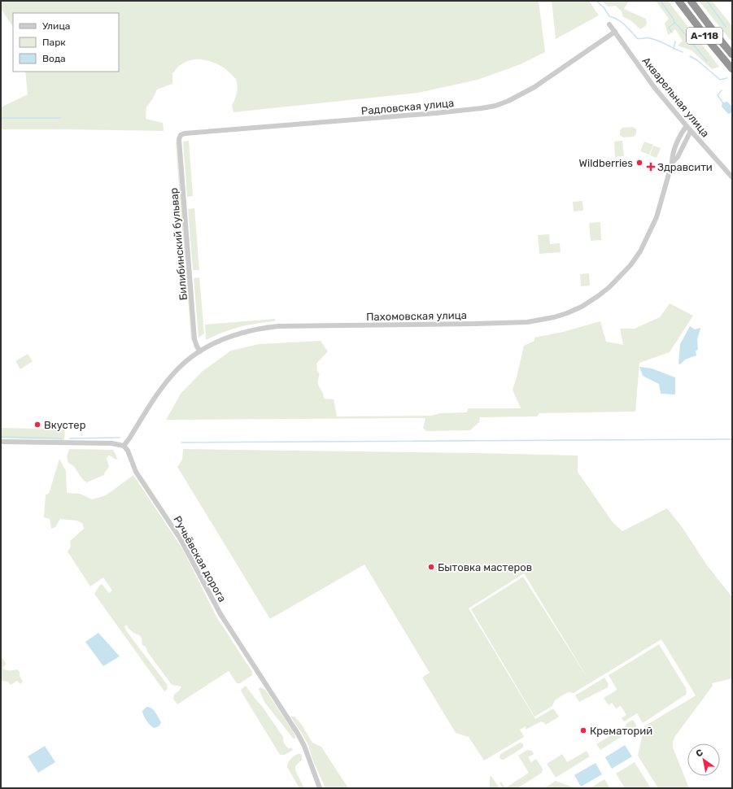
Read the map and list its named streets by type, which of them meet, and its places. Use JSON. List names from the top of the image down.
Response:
{
  "streets": {
    "highway": ["А-118"],
    "street": [
      "Акварельная улица",
      "Радловская улица",
      "Билибинский бульвар",
      "Пахомовская улица",
      "Ручьёвская дорога"
    ]
  },
  "crossings": [
    ["Акварельная улица", "Радловская улица"],
    ["Акварельная улица", "Пахомовская улица"],
    ["Радловская улица", "Билибинский бульвар"],
    ["Билибинский бульвар", "Пахомовская улица"],
    ["Пахомовская улица", "Ручьёвская дорога"]
  ],
  "places": {
    "other": [
      "Wildberries",
      "Вкустер",
      "Бытовка мастеров",
      "Крематорий"
    ],
    "health": ["Здравсити"]
  },
  "legend": ["Улица", "Парк", "Вода"],
  "north": "top left"
}
